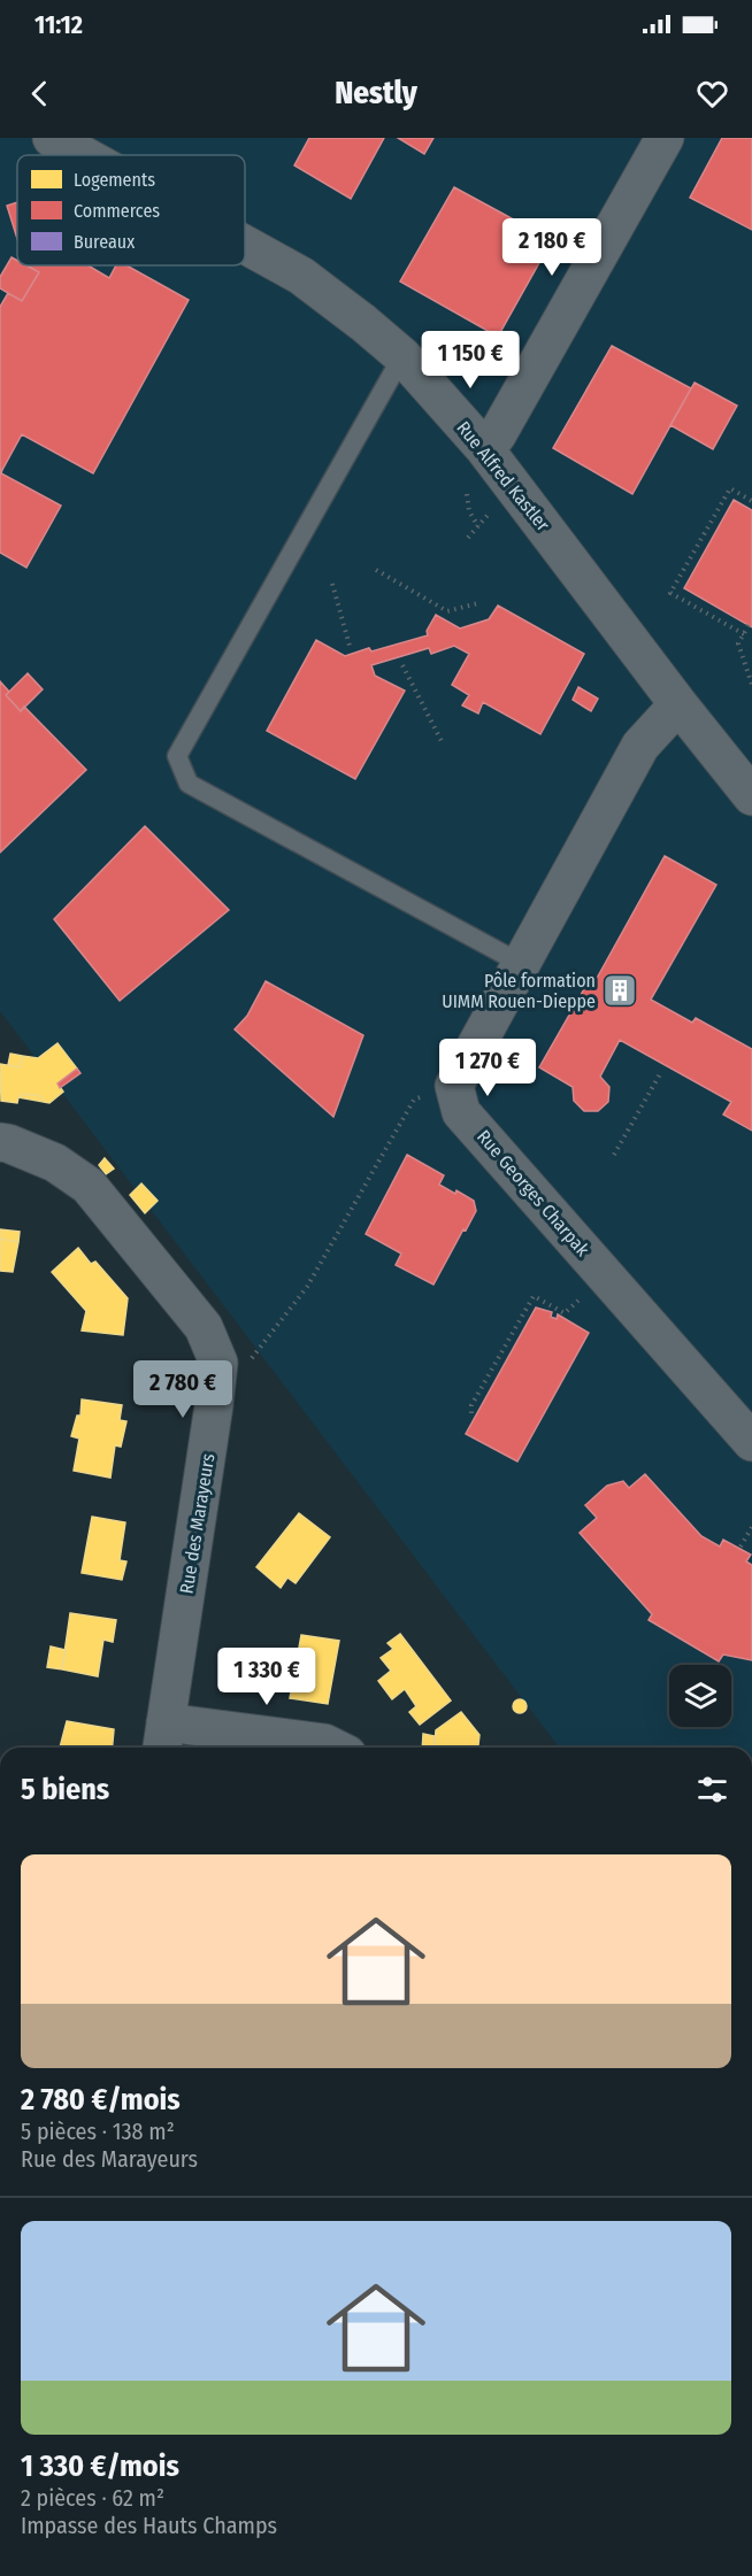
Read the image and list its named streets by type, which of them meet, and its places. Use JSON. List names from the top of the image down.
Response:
{
  "streets": {
    "street": ["Rue Alfred Kastler", "Rue Georges Charpak", "Rue des Marayeurs"]
  },
  "places": {
    "building": ["Pôle formation UIMM Rouen-Dieppe"]
  },
  "legend": ["Logements", "Commerces", "Bureaux"],
  "page": {
    "status": "11:12",
    "header": "Nestly",
    "price": [
      "2 180 €",
      "1 150 €",
      "1 270 €",
      "2 780 €",
      "1 330 €"
    ],
    "heading": "5 biens",
    "list": [
      {
        "name": "2 780 €/mois",
        "note": "5 pièces · 138 m² · Rue des Marayeurs"
      },
      {
        "name": "1 330 €/mois",
        "note": "2 pièces · 62 m² · Impasse des Hauts Champs"
      }
    ]
  }
}
